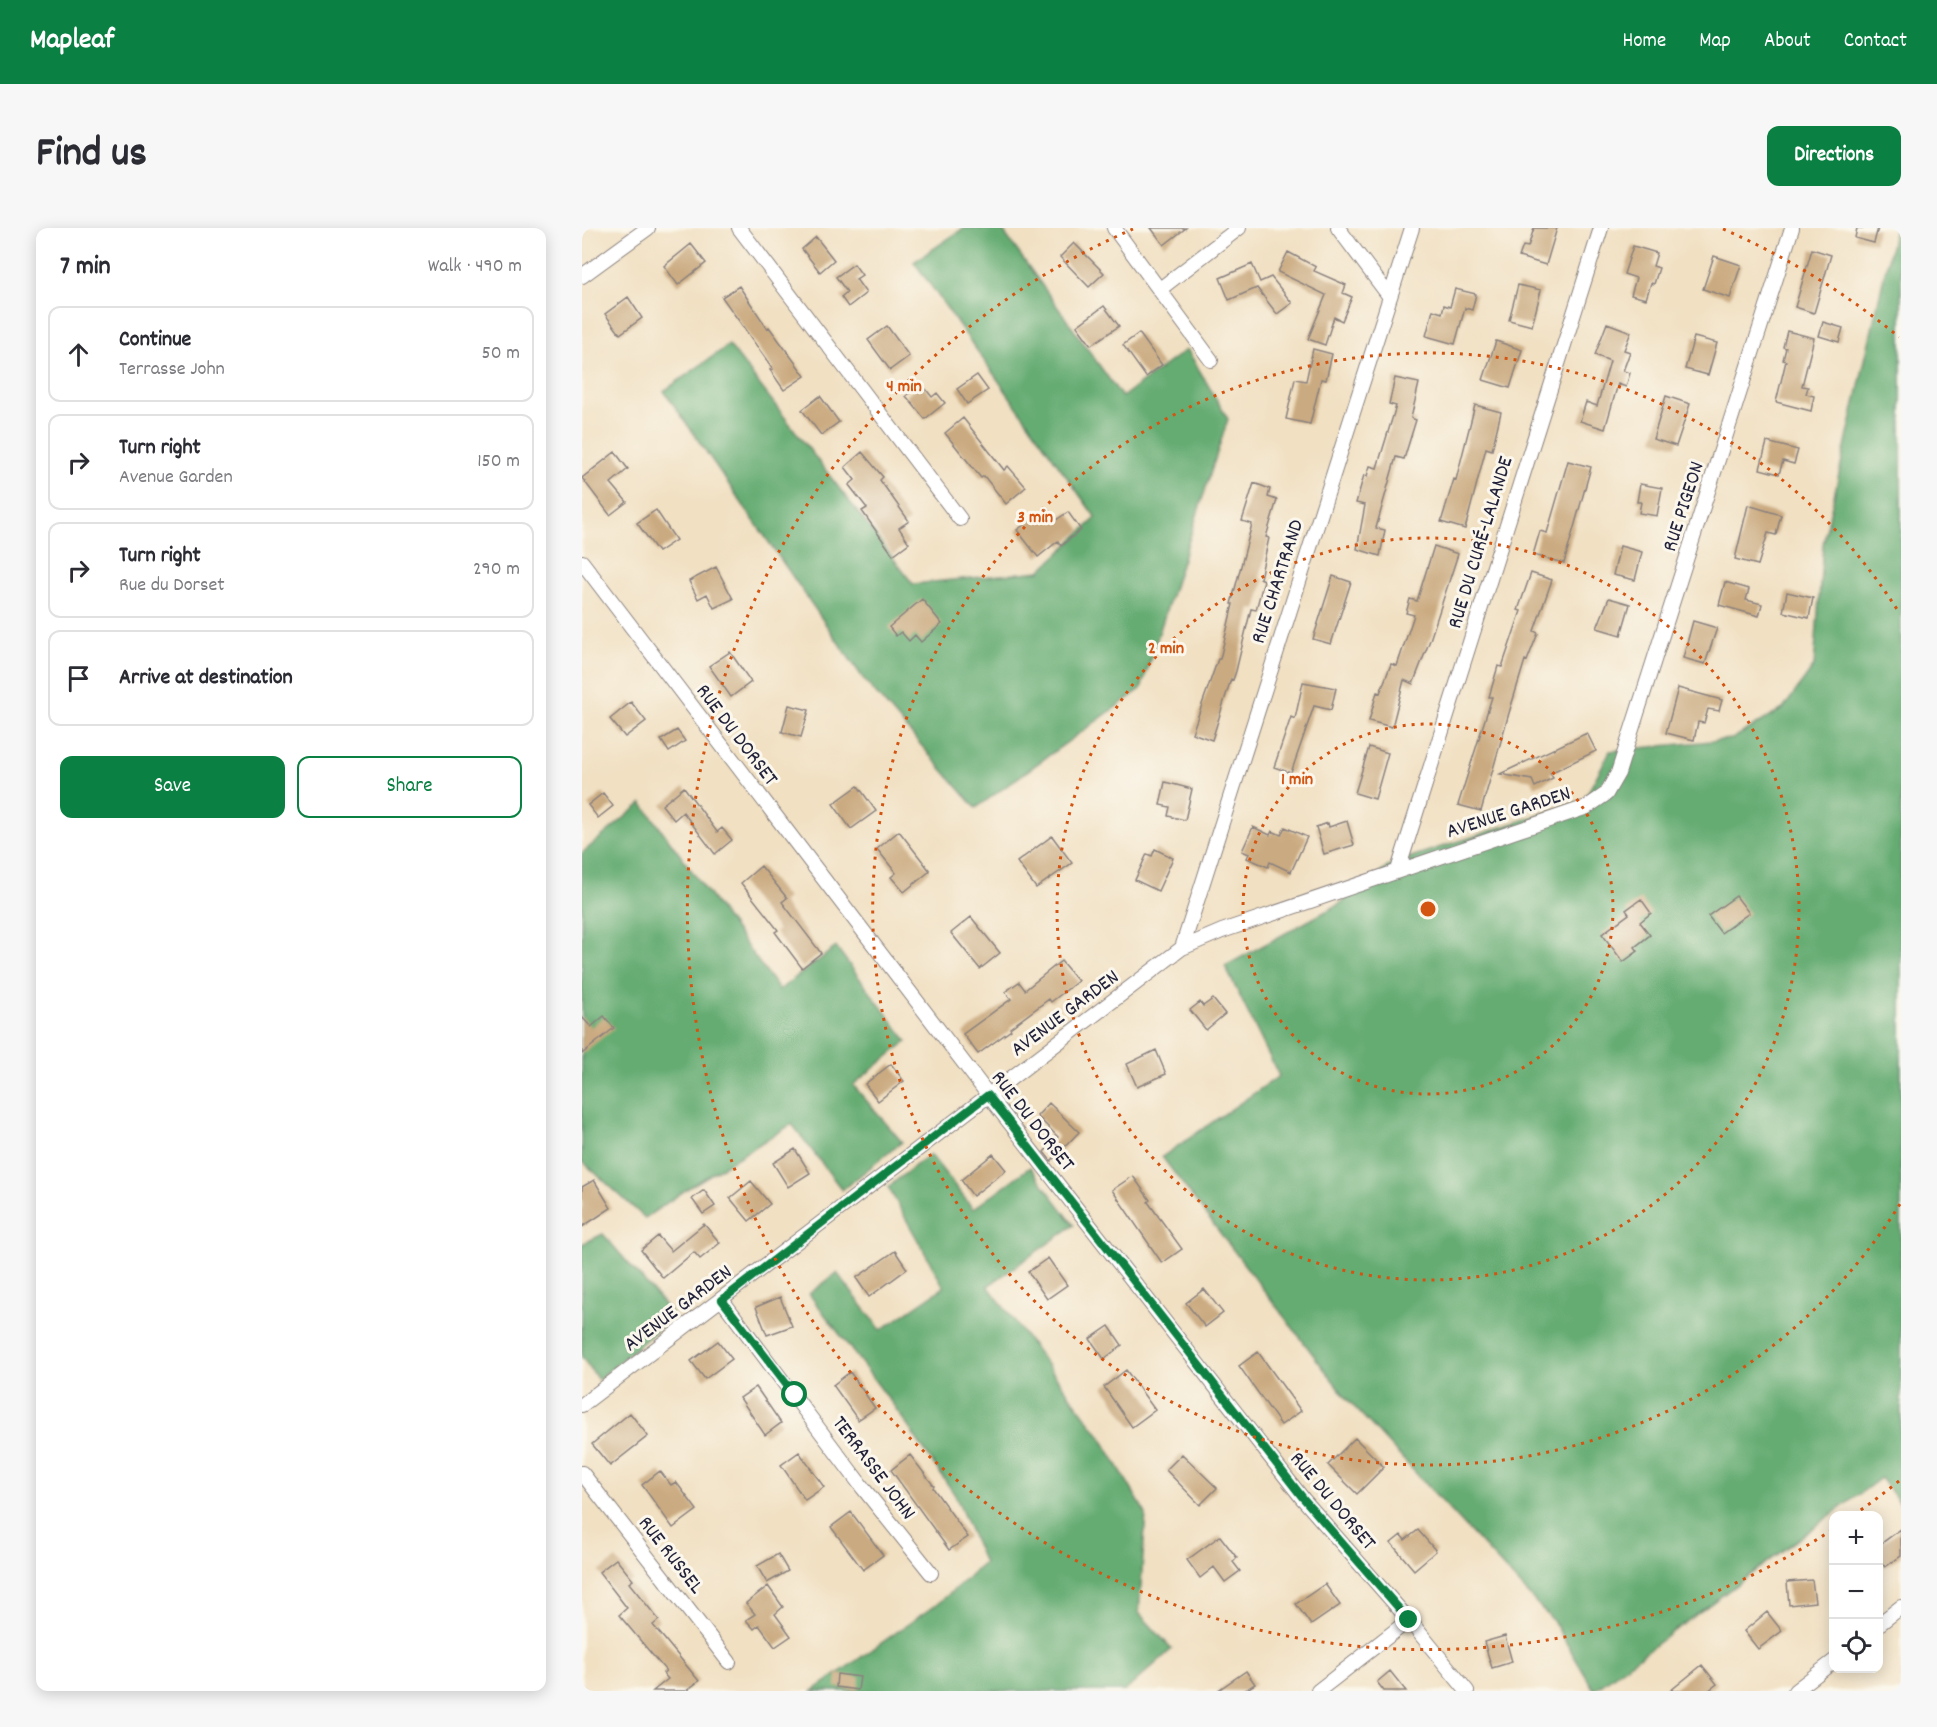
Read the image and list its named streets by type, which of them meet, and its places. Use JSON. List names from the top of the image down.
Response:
{
  "streets": {
    "street": [
      "RUE PIGEON",
      "RUE DU CURÉ-LALANDE",
      "RUE CHARTRAND",
      "RUE DU DORSET",
      "AVENUE GARDEN",
      "TERRASSE JOHN",
      "RUE RUSSEL"
    ]
  },
  "crossings": [
    ["RUE PIGEON", "AVENUE GARDEN"],
    ["RUE DU CURÉ-LALANDE", "AVENUE GARDEN"],
    ["RUE CHARTRAND", "AVENUE GARDEN"],
    ["RUE DU DORSET", "AVENUE GARDEN"],
    ["AVENUE GARDEN", "TERRASSE JOHN"]
  ],
  "page": {
    "header": "Mapleaf",
    "nav": [
      "Home",
      "Map",
      "About",
      "Contact"
    ],
    "title": "Find us",
    "buttons": [
      "Directions",
      ["Save", "Share"]
    ],
    "heading": ["7 min", "Walk · 490 m"],
    "list": [
      ["Continue", "Terrasse John", "50 m"],
      ["Turn right", "Avenue Garden", "150 m"],
      ["Turn right", "Rue du Dorset", "290 m"],
      "Arrive at destination"
    ],
    "map_buttons": ["+", "−"]
  },
  "rings": [
    "4 min",
    "3 min",
    "2 min",
    "1 min"
  ]
}
